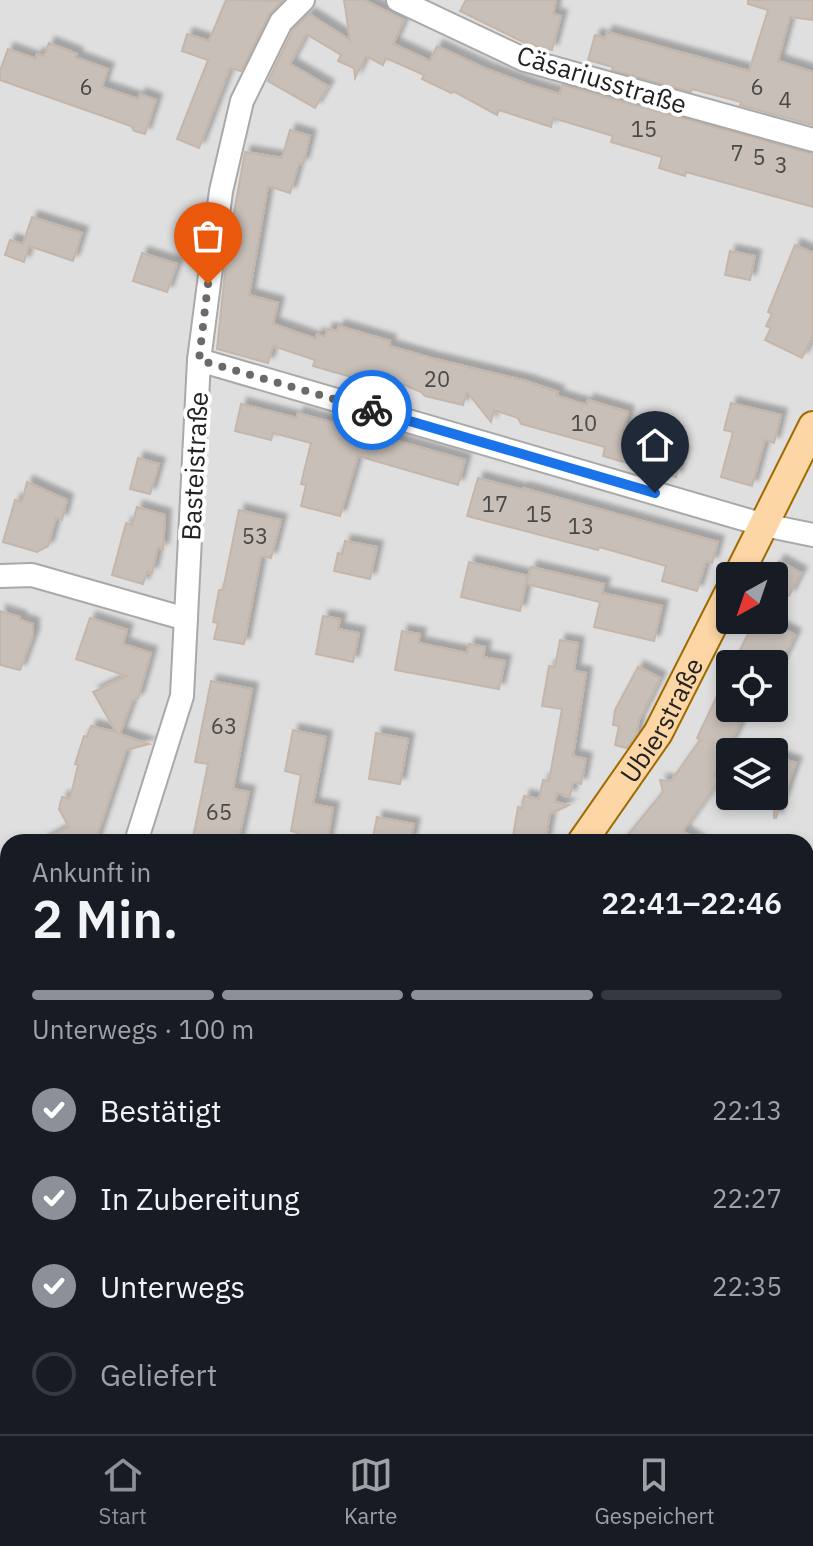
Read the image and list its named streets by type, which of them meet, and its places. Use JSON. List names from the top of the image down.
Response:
{
  "streets": {
    "main road": ["Ubierstraße"],
    "street": ["Cäsariusstraße", "Basteistraße"]
  },
  "house_numbers": [
    "6",
    "6",
    "4",
    "15",
    "7",
    "5",
    "3",
    "20",
    "10",
    "17",
    "15",
    "13",
    "53",
    "63",
    "65"
  ],
  "north": "bottom left",
  "page": {
    "heading": ["2 Min.", "Ankunft in", "22:41–22:46"],
    "bar": "Unterwegs · 100 m",
    "list": [
      ["Bestätigt", "22:13"],
      ["In Zubereitung", "22:27"],
      ["Unterwegs", "22:35"],
      "Geliefert"
    ],
    "tabs": ["Start", "Karte", "Gespeichert"]
  }
}
